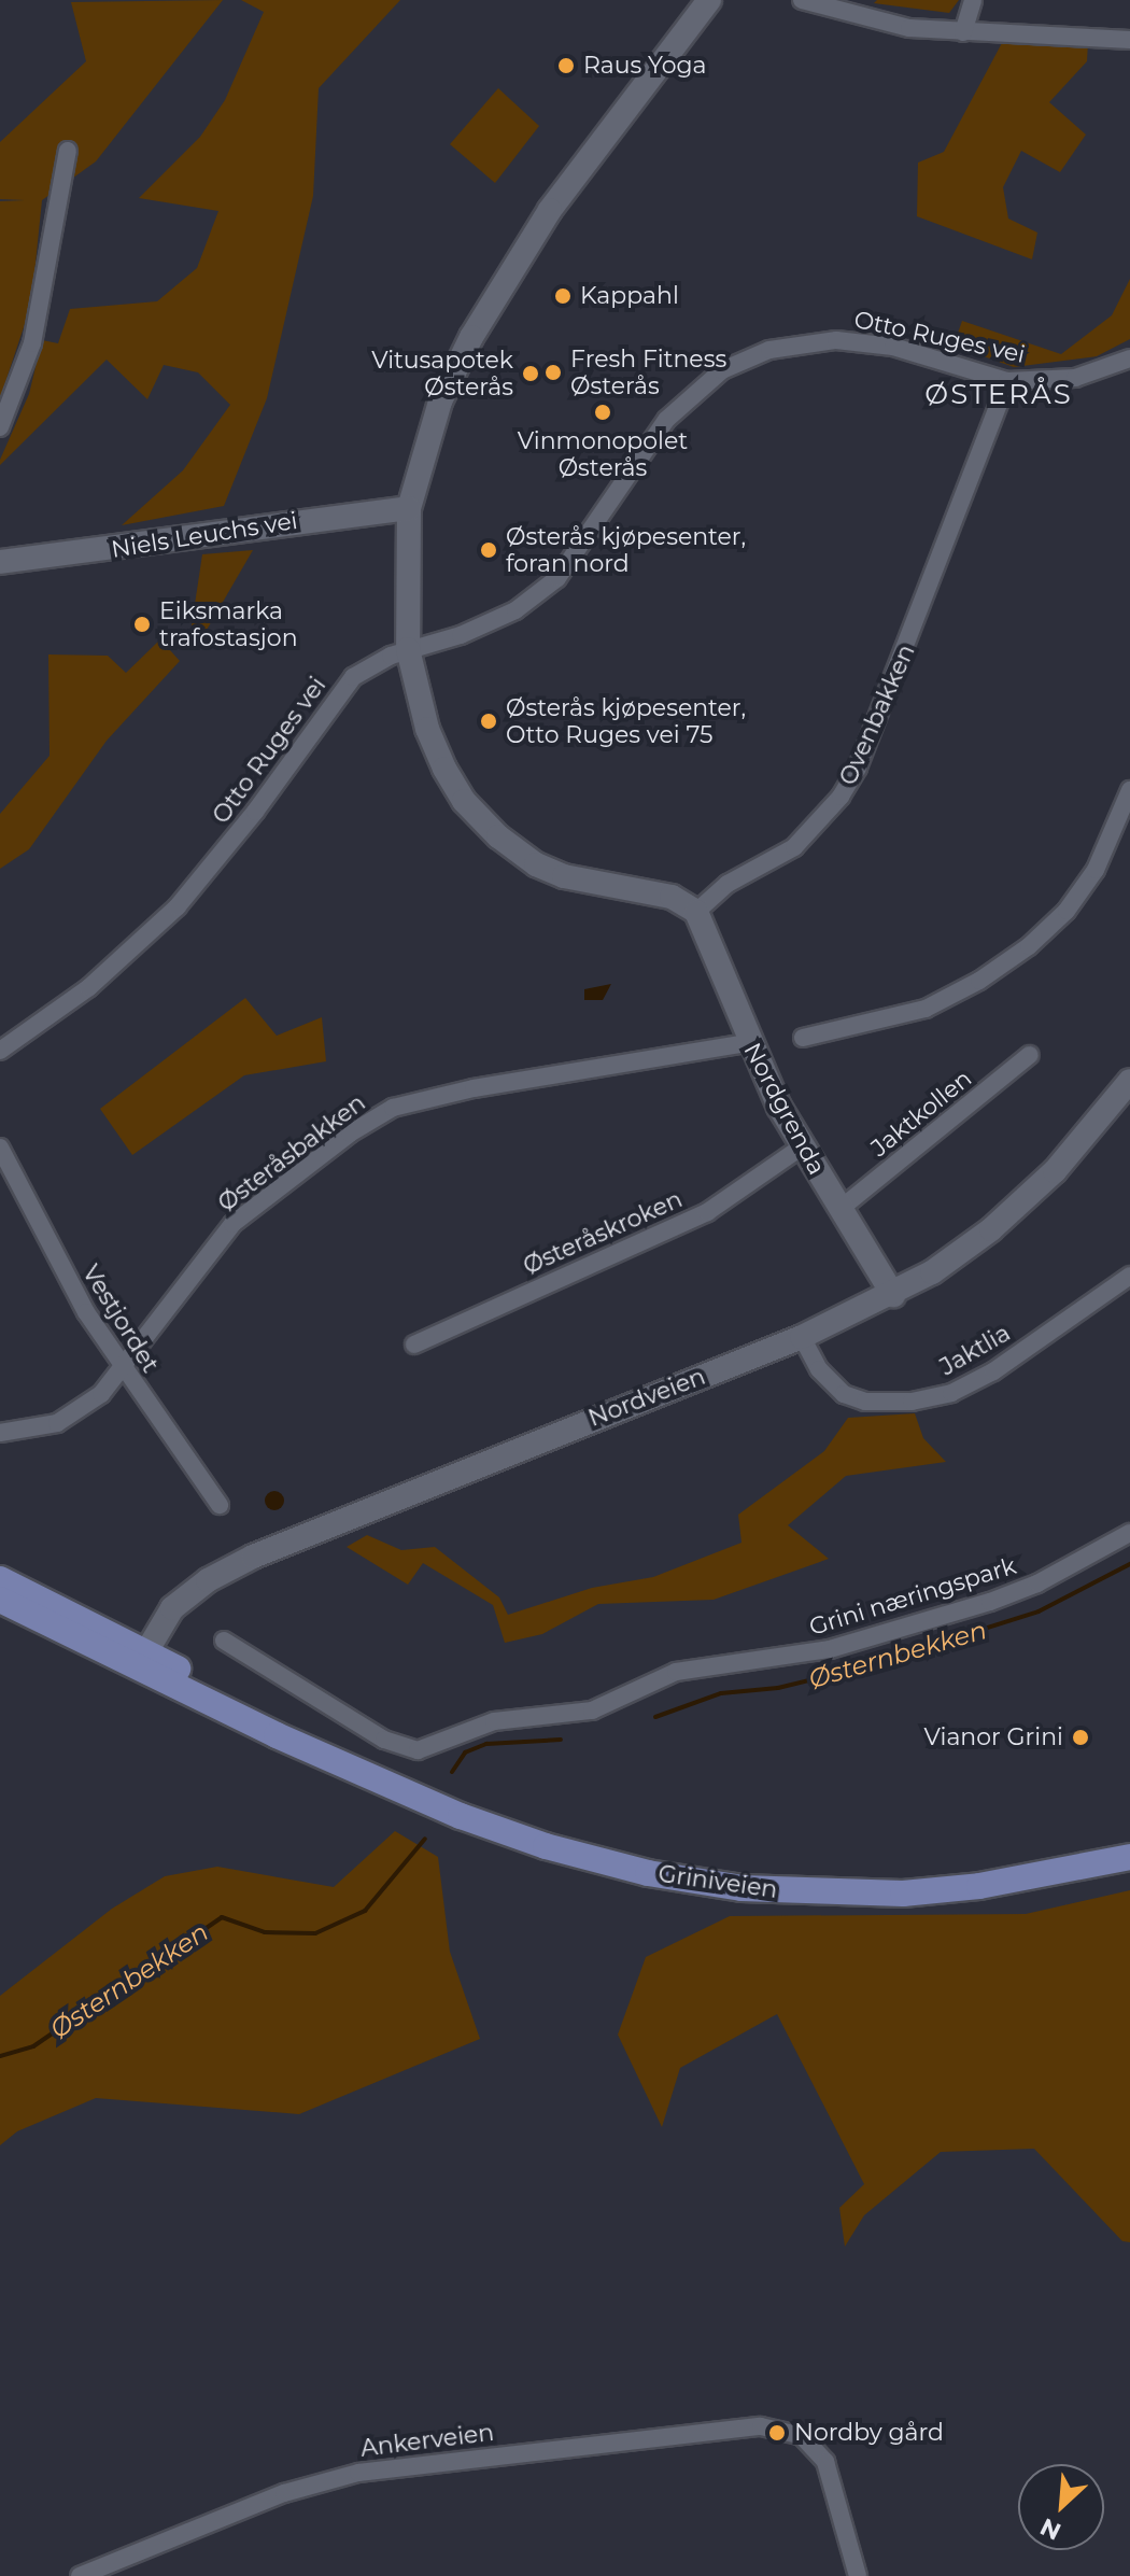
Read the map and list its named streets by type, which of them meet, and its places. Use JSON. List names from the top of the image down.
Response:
{
  "streets": {
    "main road": ["Griniveien"],
    "street": [
      "Otto Ruges vei",
      "Niels Leuchs vei",
      "Ovenbakken",
      "Nordgrenda",
      "Jaktkollen",
      "Østeråsbakken",
      "Østeråskroken",
      "Vestjordet",
      "Jaktlia",
      "Nordveien",
      "Grini næringspark",
      "Ankerveien"
    ]
  },
  "crossings": [
    ["Otto Ruges vei", "Ovenbakken"],
    ["Ovenbakken", "Nordgrenda"],
    ["Nordgrenda", "Jaktkollen"],
    ["Nordgrenda", "Østeråsbakken"],
    ["Nordgrenda", "Østeråskroken"],
    ["Nordgrenda", "Nordveien"],
    ["Østeråsbakken", "Vestjordet"],
    ["Jaktlia", "Nordveien"],
    ["Nordveien", "Griniveien"]
  ],
  "districts": ["ØSTERÅS"],
  "water": ["Østernbekken"],
  "places": [
    "Raus Yoga",
    "Kappahl",
    "Fresh Fitness Østerås",
    "Vitusapotek Østerås",
    "Vinmonopolet Østerås",
    "Østerås kjøpesenter, foran nord",
    "Eiksmarka trafostasjon",
    "Østerås kjøpesenter, Otto Ruges vei 75",
    "Vianor Grini",
    "Nordby gård"
  ],
  "north": "bottom left"
}
